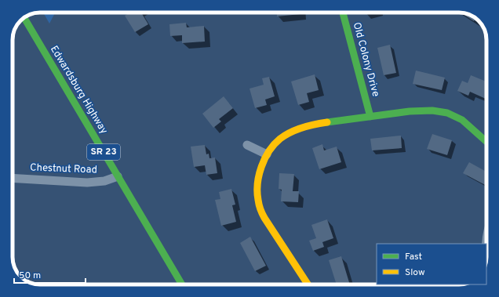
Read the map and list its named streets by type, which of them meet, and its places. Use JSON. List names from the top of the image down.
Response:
{
  "streets": {
    "street": [
      "Old Colony Drive",
      "Edwardsburg Highway",
      "SR 23",
      "Chestnut Road"
    ]
  },
  "crossings": [
    ["Edwardsburg Highway", "Chestnut Road"]
  ],
  "legend": ["Fast", "Slow"],
  "scale_bar": "50 m"
}
